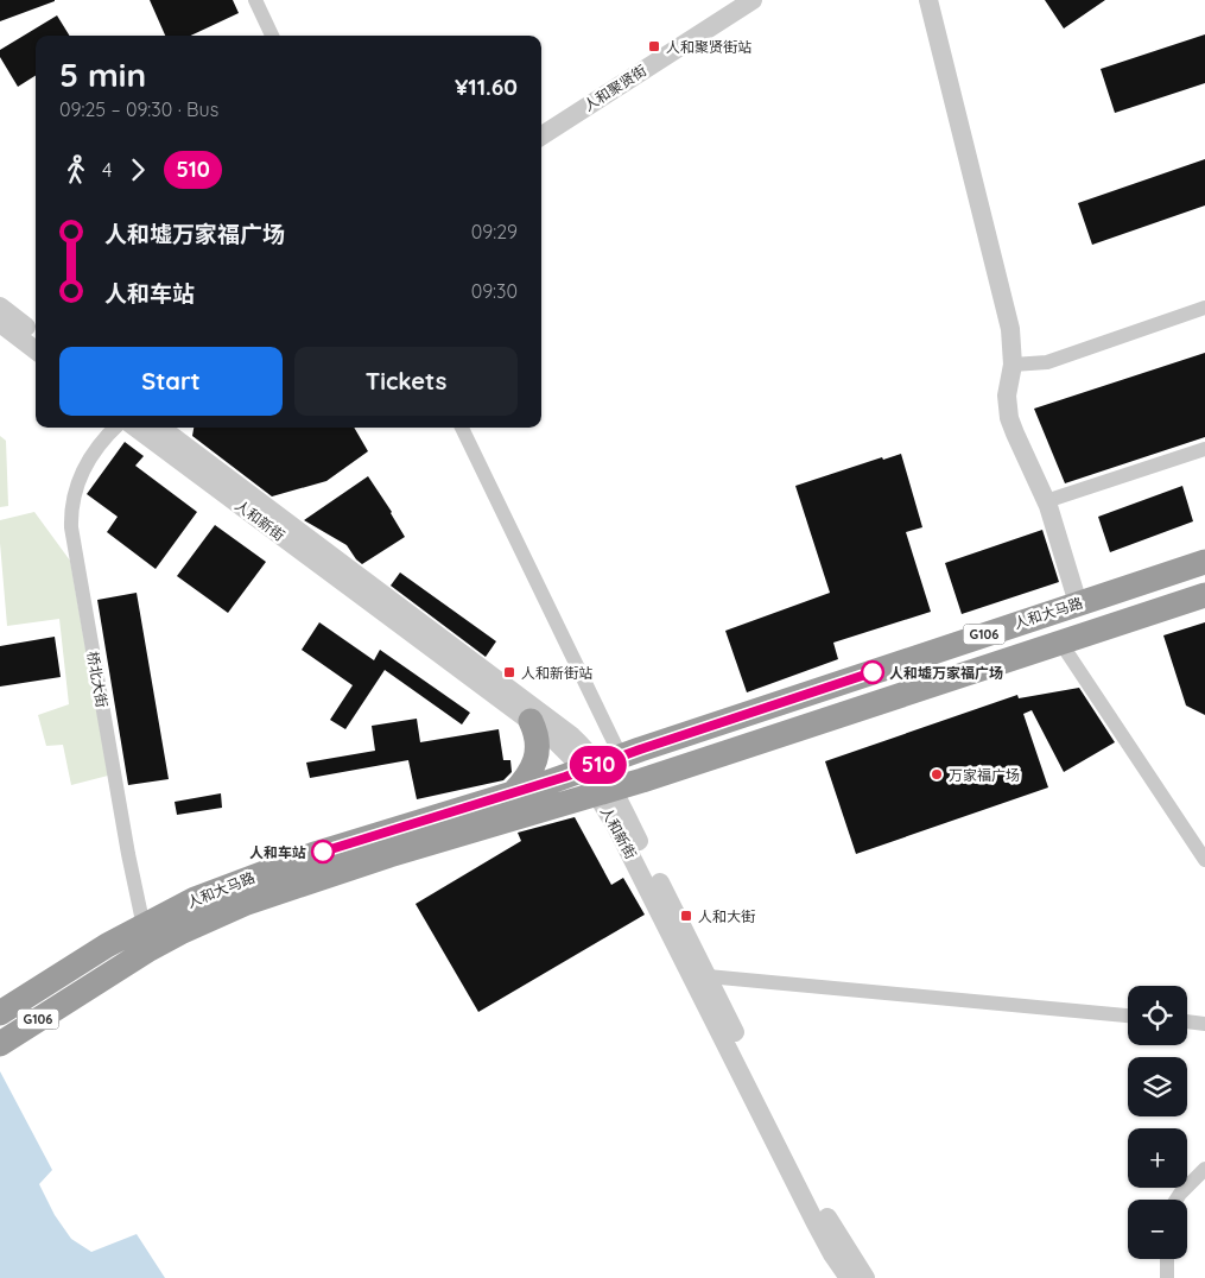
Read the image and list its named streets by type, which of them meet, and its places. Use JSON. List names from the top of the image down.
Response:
{
  "streets": {
    "highway": ["人和大马路", "G106"],
    "street": ["人和聚贤街", "人和新街", "桥北大街"]
  },
  "crossings": [
    ["人和新街", "人和大马路"],
    ["人和大马路", "桥北大街"]
  ],
  "places": {
    "transit": ["人和聚贤街站", "人和新街站", "人和大街"],
    "other": ["人和墟万家福广场", "万家福广场", "人和车站"]
  },
  "lines": ["bus line 510"],
  "page": {
    "on_map": "510",
    "heading": ["5 min", "09:25 – 09:30 · Bus", "¥11.60"],
    "legs": ["4", "510"],
    "list": [
      {
        "name": "人和墟万家福广场",
        "value": "09:29"
      },
      {
        "name": "人和车站",
        "value": "09:30"
      }
    ],
    "buttons": ["Start", "Tickets"],
    "map_buttons": ["+", "−"]
  }
}
